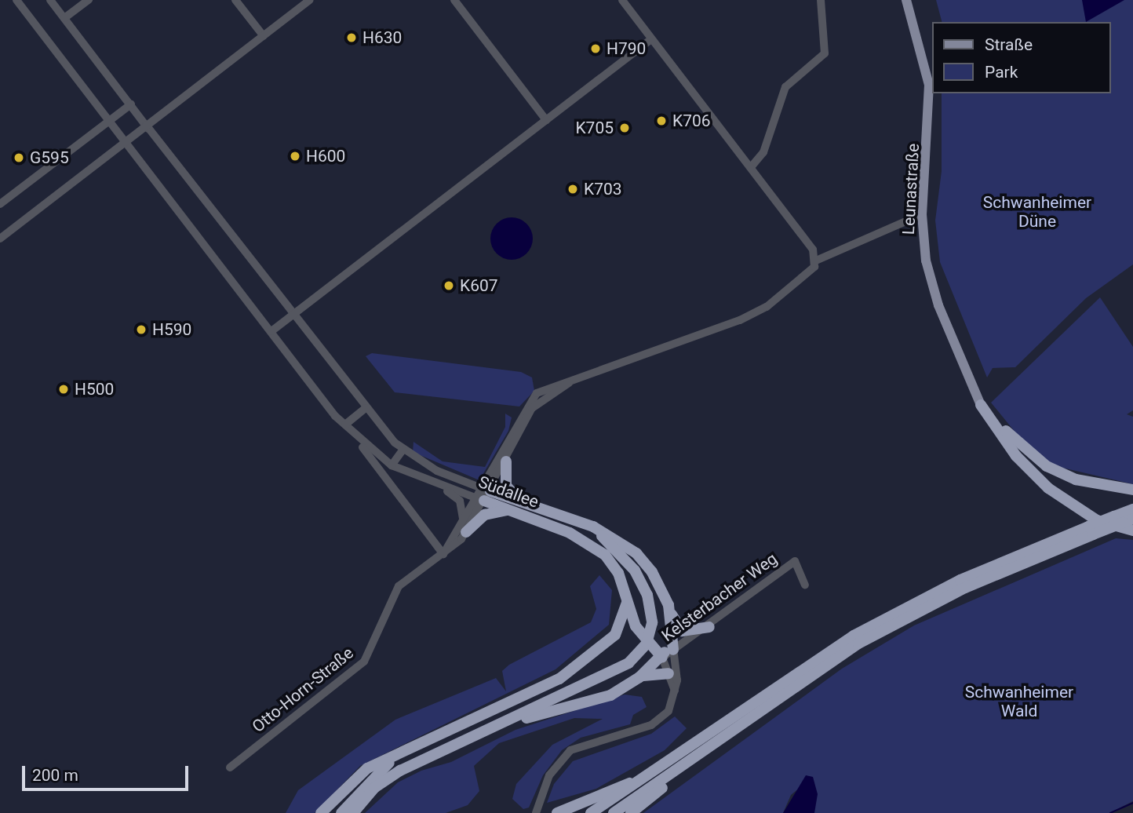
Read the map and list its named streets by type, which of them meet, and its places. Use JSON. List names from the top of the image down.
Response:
{
  "streets": {
    "highway": ["Südallee"],
    "main road": ["Leunastraße"],
    "street": ["Kelsterbacher Weg", "Otto-Horn-Straße"]
  },
  "crossings": [
    ["Südallee", "Kelsterbacher Weg"],
    ["Südallee", "Otto-Horn-Straße"]
  ],
  "parks": ["Schwanheimer Düne", "Schwanheimer Wald"],
  "places": [
    "H630",
    "H790",
    "K706",
    "K705",
    "H600",
    "G595",
    "K703",
    "K607",
    "H590",
    "H500"
  ],
  "legend": ["Straße", "Park"],
  "scale_bar": "200 m"
}
